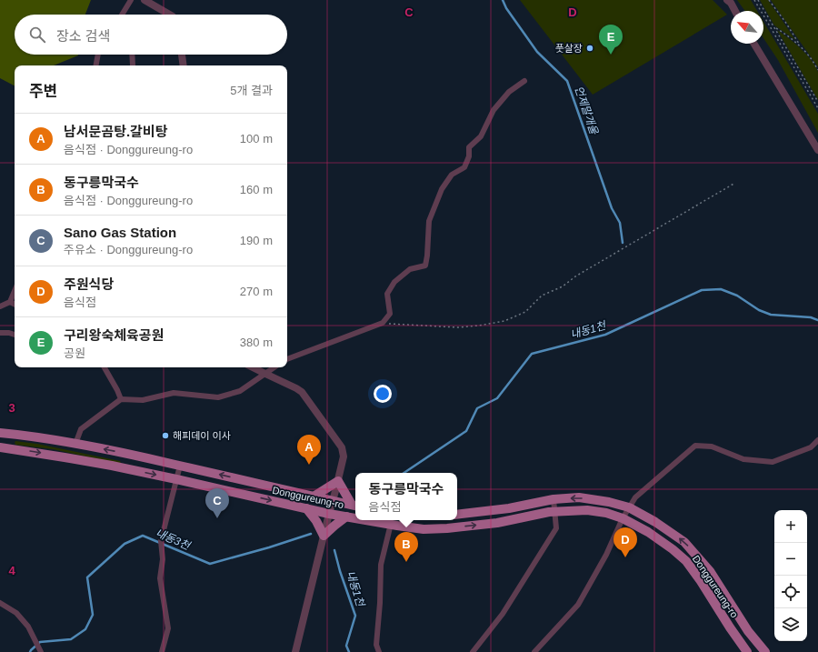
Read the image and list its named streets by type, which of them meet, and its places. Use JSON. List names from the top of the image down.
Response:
{
  "streets": {
    "main road": ["Donggureung-ro"]
  },
  "water": ["언제말개울", "내동1천", "내동3천"],
  "places": ["풋살장", "해피데이 이사"],
  "north": "top left",
  "page": {
    "search": "장소 검색",
    "pins": [
      "E",
      "A",
      "C",
      "D",
      "B"
    ],
    "heading": ["주변", "5개 결과"],
    "list": [
      {
        "mark": "A",
        "name": "남서문곰탕.갈비탕",
        "note": "음식점 · Donggureung-ro",
        "value": "100 m"
      },
      {
        "mark": "B",
        "name": "동구릉막국수",
        "note": "음식점 · Donggureung-ro",
        "value": "160 m"
      },
      {
        "mark": "C",
        "name": "Sano Gas Station",
        "note": "주유소 · Donggureung-ro",
        "value": "190 m"
      },
      {
        "mark": "D",
        "name": "주원식당",
        "note": "음식점",
        "value": "270 m"
      },
      {
        "mark": "E",
        "name": "구리왕숙체육공원",
        "note": "공원",
        "value": "380 m"
      }
    ],
    "popup": ["동구릉막국수", "음식점"],
    "map_buttons": ["+", "−"]
  },
  "grid": {
    "columns": ["C", "D"],
    "rows": ["3", "4"]
  }
}
